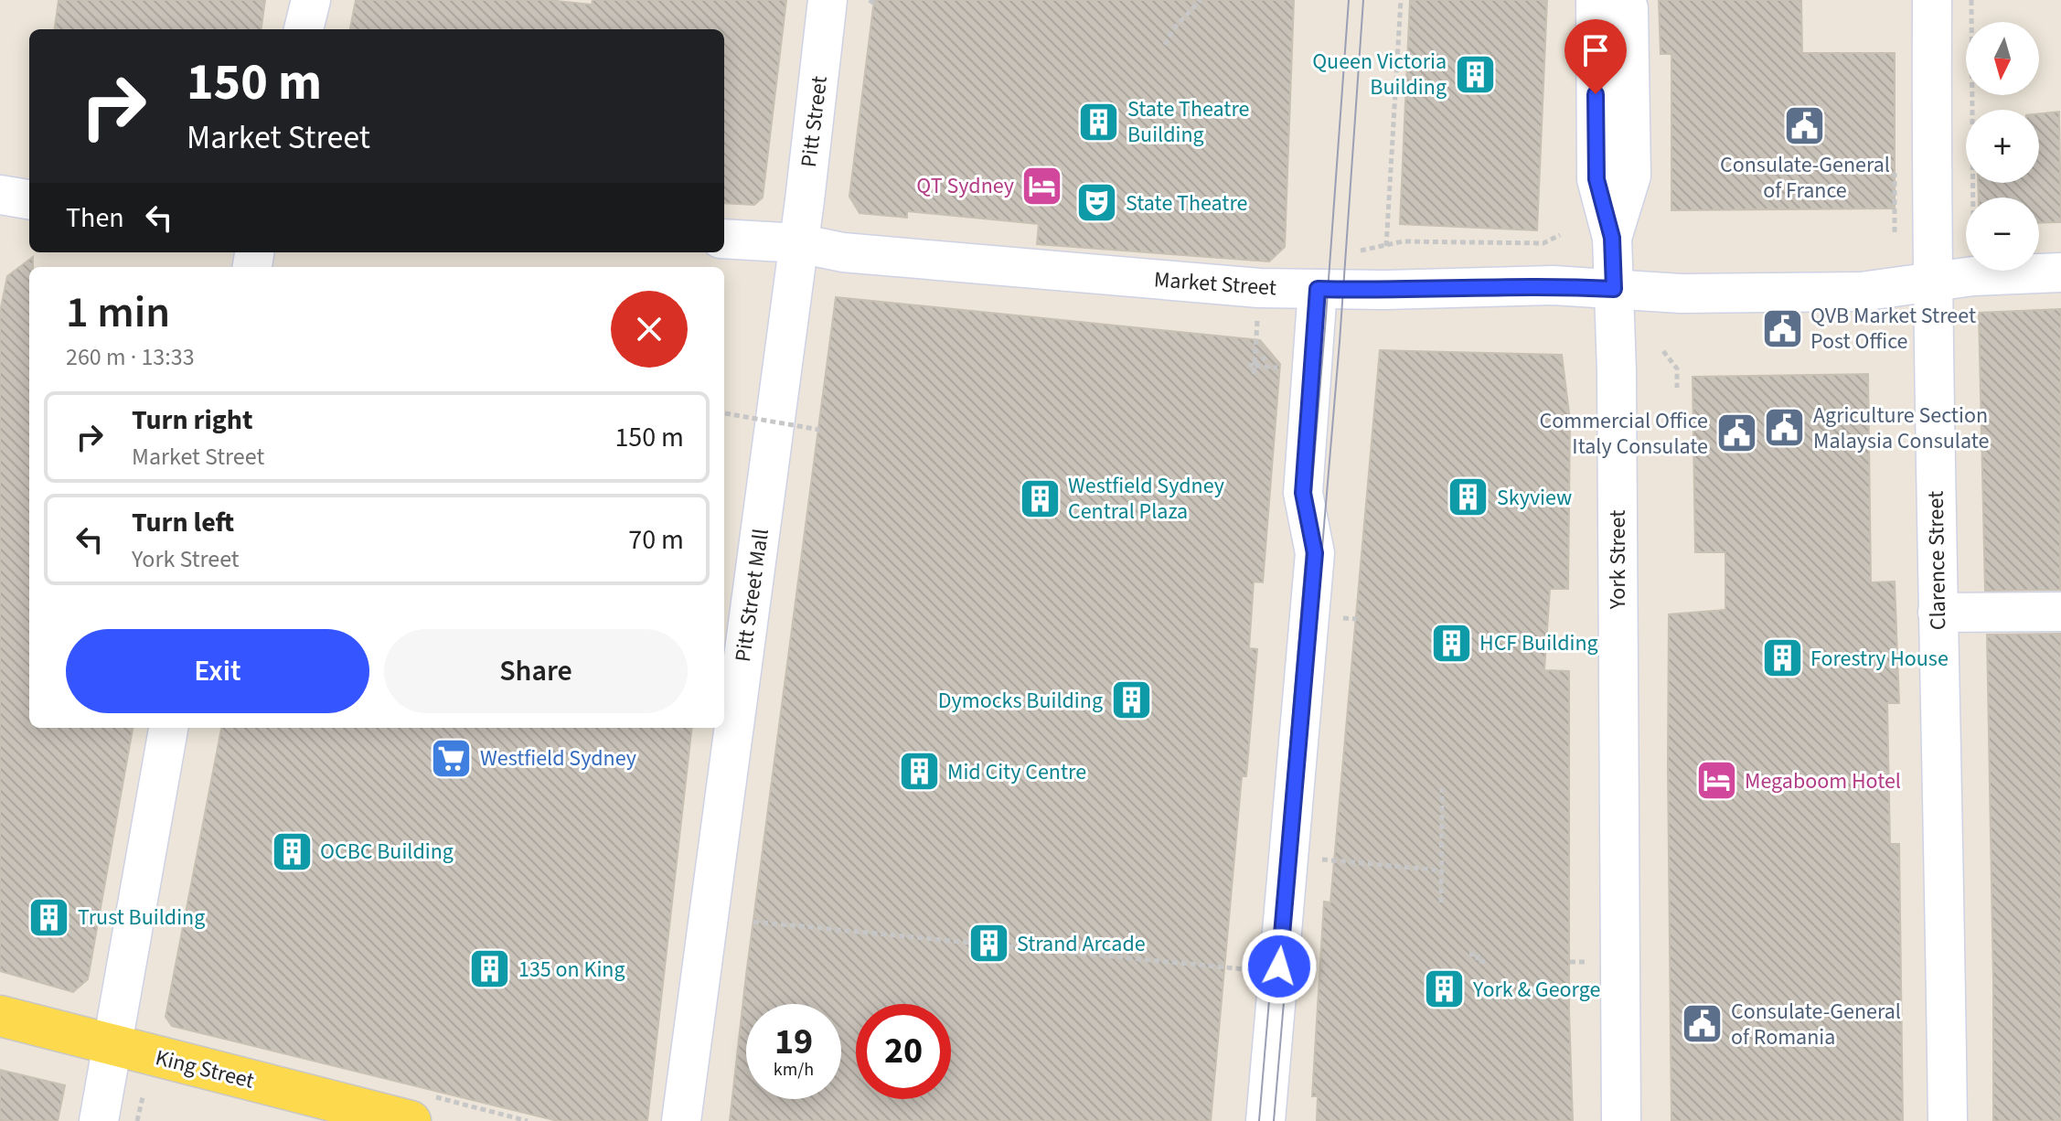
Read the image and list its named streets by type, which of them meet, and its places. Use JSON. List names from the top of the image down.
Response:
{
  "streets": {
    "main road": ["King Street"],
    "street": [
      "Pitt Street",
      "Market Street",
      "York Street",
      "Clarence Street",
      "Pitt Street Mall"
    ]
  },
  "crossings": [
    ["Pitt Street", "Market Street"],
    ["Pitt Street", "Pitt Street Mall"],
    ["Market Street", "York Street"],
    ["Market Street", "Clarence Street"],
    ["Market Street", "Pitt Street Mall"]
  ],
  "places": {
    "building": [
      "Queen Victoria Building",
      "State Theatre Building",
      "Skyview",
      "Westfield Sydney Central Plaza",
      "HCF Building",
      "Forestry House",
      "Dymocks Building",
      "Mid City Centre",
      "OCBC Building",
      "Trust Building",
      "Strand Arcade",
      "135 on King",
      "York & George"
    ],
    "public building": [
      "Consulate-General of France",
      "QVB Market Street Post Office",
      "Agriculture Section Malaysia Consulate",
      "Commercial Office Italy Consulate",
      "Consulate-General of Romania"
    ],
    "hotel": ["QT Sydney", "Megaboom Hotel"],
    "theatre": ["State Theatre"],
    "supermarket": ["Westfield Sydney"]
  },
  "north": "bottom",
  "page": {
    "map_buttons": ["+", "−"],
    "turn": ["150 m", "Market Street"],
    "then": "Then",
    "heading": ["1 min", "260 m · 13:33"],
    "list": [
      {
        "name": "Turn right",
        "note": "Market Street",
        "value": "150 m"
      },
      {
        "name": "Turn left",
        "note": "York Street",
        "value": "70 m"
      }
    ],
    "buttons": ["Exit", "Share"],
    "speed": "19 km/h",
    "limit": "20"
  }
}
